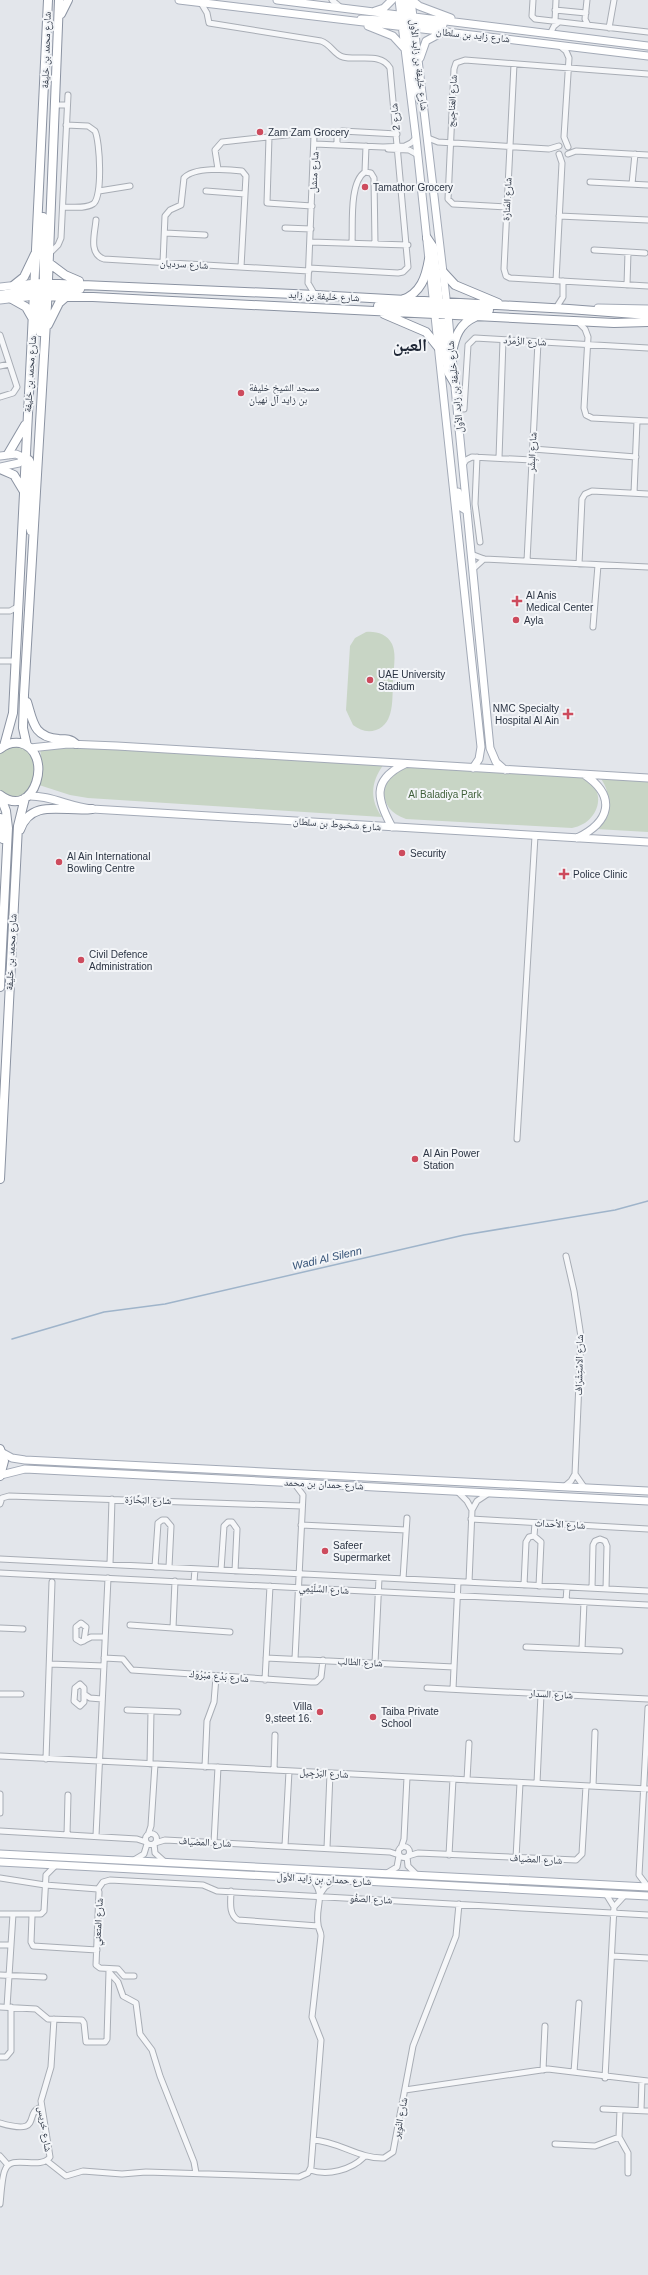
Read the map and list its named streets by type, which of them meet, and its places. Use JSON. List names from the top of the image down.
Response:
{
  "streets": {
    "highway": ["شارع محمد بن خليفة", "شارع خليفة بن زايد"],
    "main road": [
      "شارع زايد بن سلطان",
      "شارع خليفة بن زايد الأول",
      "شارع شخبوط بن سلطان",
      "شارع حمدان بن محمد",
      "شارع حمدان بن زايد الأول"
    ],
    "street": [
      "شارع العَنَاجِيج",
      "شارع 2",
      "شارع منشل",
      "شارع المَنارة",
      "شارع سرديان",
      "شارع الزُمرُّد",
      "شارع البِشْر",
      "شارع الاسْتِشْرَاف",
      "شارع البَحَّارَة",
      "شارع الأحداث",
      "شارع السِّلَيْمِي",
      "شارع الطالب",
      "شارع بَدْع مَبْرُوك",
      "شارع السدار",
      "شارع البَرْجِيل",
      "شارع المضياف",
      "شارع الصفُو",
      "شارع المتعني",
      "شارع النُوِير",
      "شارع خريس"
    ]
  },
  "crossings": [
    ["شارع زايد بن سلطان", "شارع خليفة بن زايد الأول"],
    ["شارع زايد بن سلطان", "شارع 2"],
    ["شارع محمد بن خليفة", "شارع خليفة بن زايد"],
    ["شارع محمد بن خليفة", "شارع شخبوط بن سلطان"],
    ["شارع خليفة بن زايد الأول", "شارع خليفة بن زايد"],
    ["شارع العَنَاجِيج", "شارع المَنارة"],
    ["شارع 2", "شارع منشل"],
    ["شارع 2", "شارع سرديان"],
    ["شارع منشل", "شارع سرديان"],
    ["شارع منشل", "شارع خليفة بن زايد"],
    ["شارع الزُمرُّد", "شارع البِشْر"],
    ["شارع الطالب", "شارع بَدْع مَبْرُوك"],
    ["شارع البَرْجِيل", "شارع المضياف"],
    ["شارع الصفُو", "شارع المتعني"]
  ],
  "districts": ["العين"],
  "water": ["Wadi Al Silenn"],
  "parks": ["Al Baladiya Park"],
  "places": {
    "other": [
      "Zam Zam Grocery",
      "Tamathor Grocery",
      "مسجد الشيخ خليفة بن زايد آل نهيان",
      "Ayla",
      "UAE University Stadium",
      "Security",
      "Al Ain International Bowling Centre",
      "Civil Defence Administration",
      "Al Ain Power Station",
      "Safeer Supermarket",
      "Villa 9,steet 16.",
      "Taiba Private School"
    ],
    "health": ["Al Anis Medical Center", "NMC Specialty Hospital Al Ain", "Police Clinic"]
  }
}
